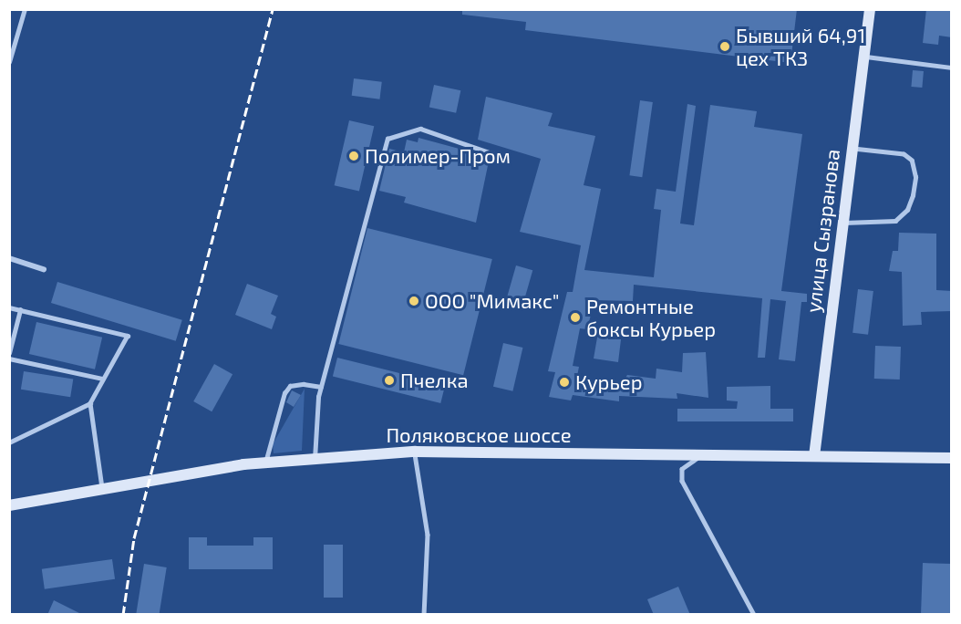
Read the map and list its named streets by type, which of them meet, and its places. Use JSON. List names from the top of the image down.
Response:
{
  "streets": {
    "street": ["улица Сызранова", "Поляковское шоссе"]
  },
  "crossings": [
    ["улица Сызранова", "Поляковское шоссе"]
  ],
  "places": [
    "Бывший 64,91 цех ТКЗ",
    "Полимер-Пром",
    "ООО \"Мимакс\"",
    "Ремонтные боксы Курьер",
    "Пчелка",
    "Курьер"
  ]
}
